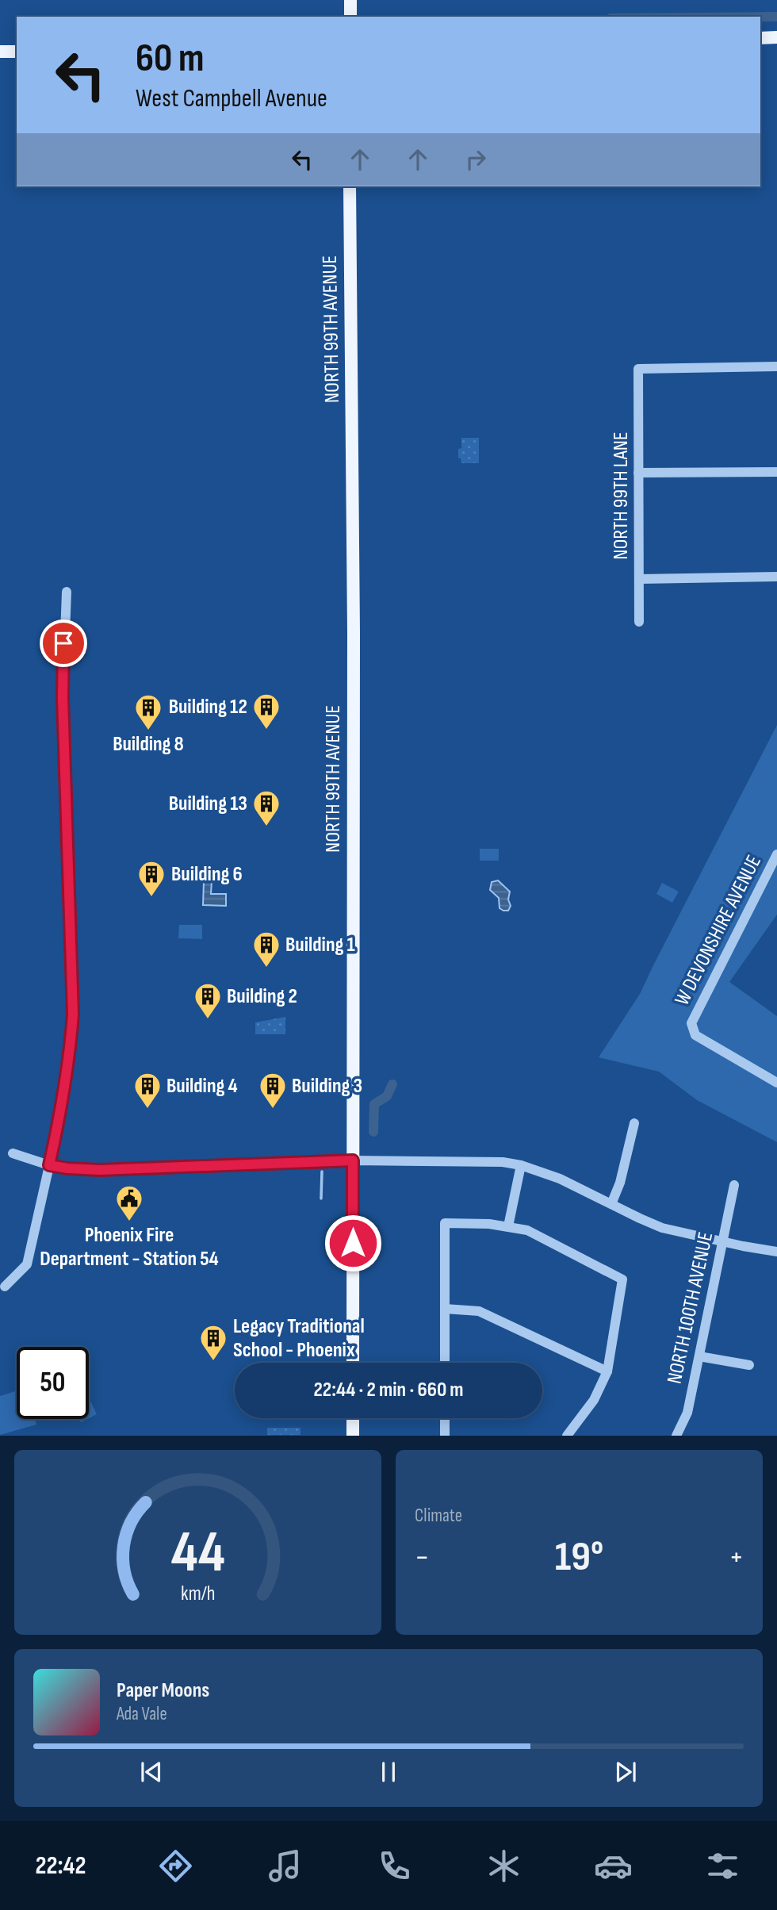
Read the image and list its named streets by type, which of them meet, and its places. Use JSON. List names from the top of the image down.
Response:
{
  "streets": {
    "main road": ["NORTH 99TH AVENUE"],
    "street": ["NORTH 99TH LANE", "W DEVONSHIRE AVENUE", "NORTH 100TH AVENUE"]
  },
  "places": {
    "building": [
      "Building 12",
      "Building 8",
      "Building 13",
      "Building 6",
      "Building 1",
      "Building 2",
      "Building 4",
      "Building 3",
      "Legacy Traditional School - Phoenix"
    ],
    "public building": ["Phoenix Fire Department - Station 54"]
  },
  "page": {
    "turn": ["60 m", "West Campbell Avenue"],
    "limit": "50",
    "trip": "22:44 · 2 min · 660 m",
    "tile": "Climate",
    "heat": ["−", "19°", "+"],
    "song": ["Paper Moons", "Ada Vale"],
    "tabs": "22:42",
    "gauge": ["44", "km/h"]
  }
}
